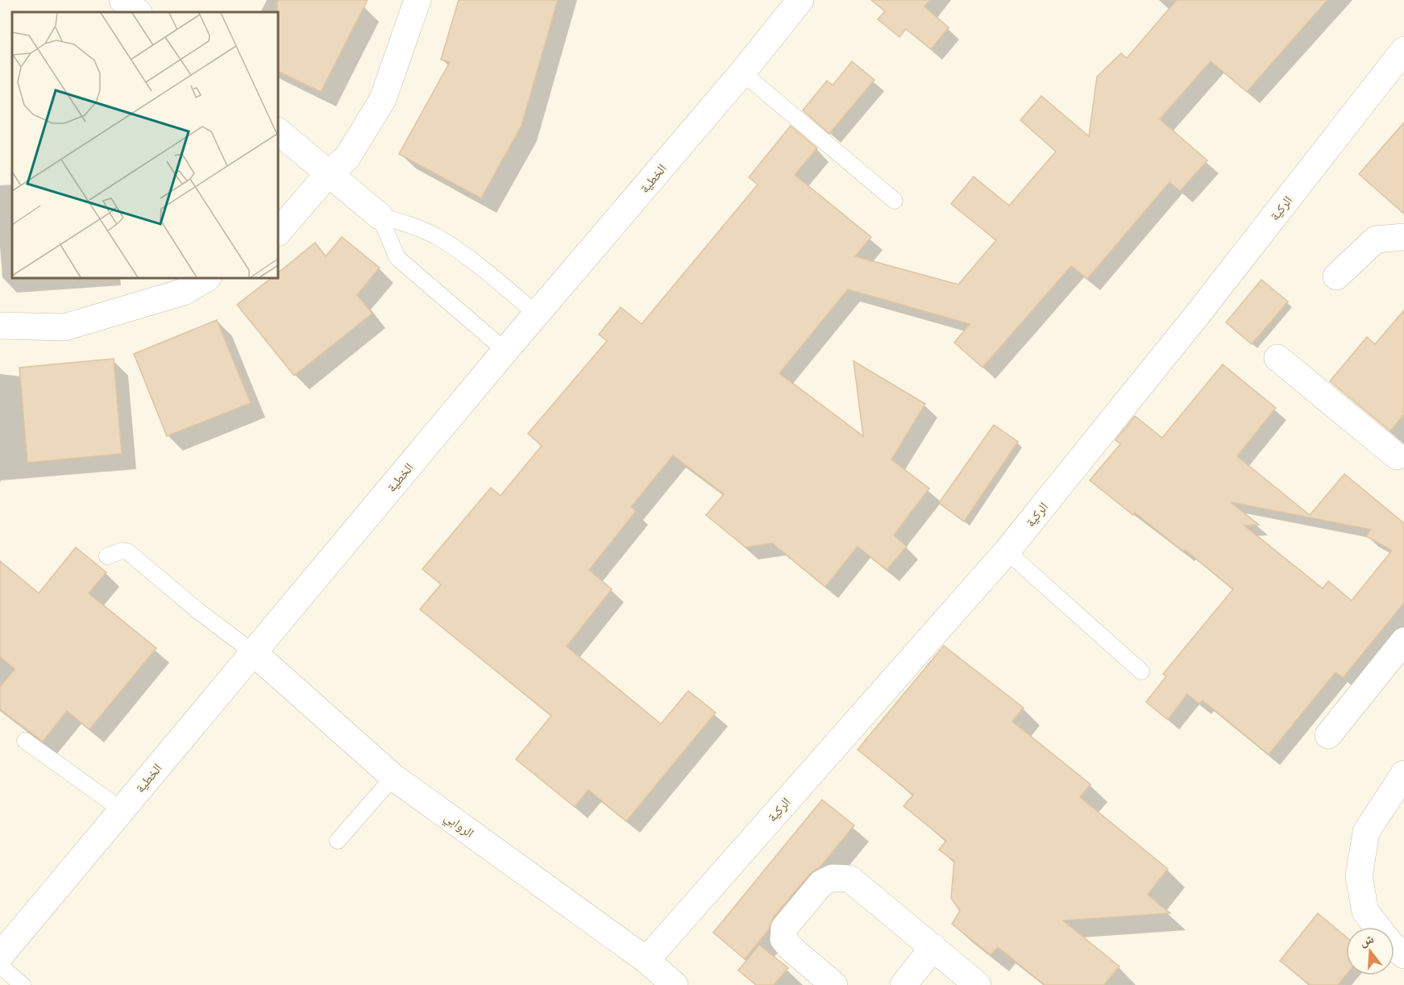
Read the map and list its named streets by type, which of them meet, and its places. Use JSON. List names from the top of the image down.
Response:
{
  "streets": {
    "street": ["الخطية", "الركية", "الروابي"]
  },
  "crossings": [
    ["الخطية", "الروابي"],
    ["الركية", "الروابي"]
  ],
  "north": "top"
}
